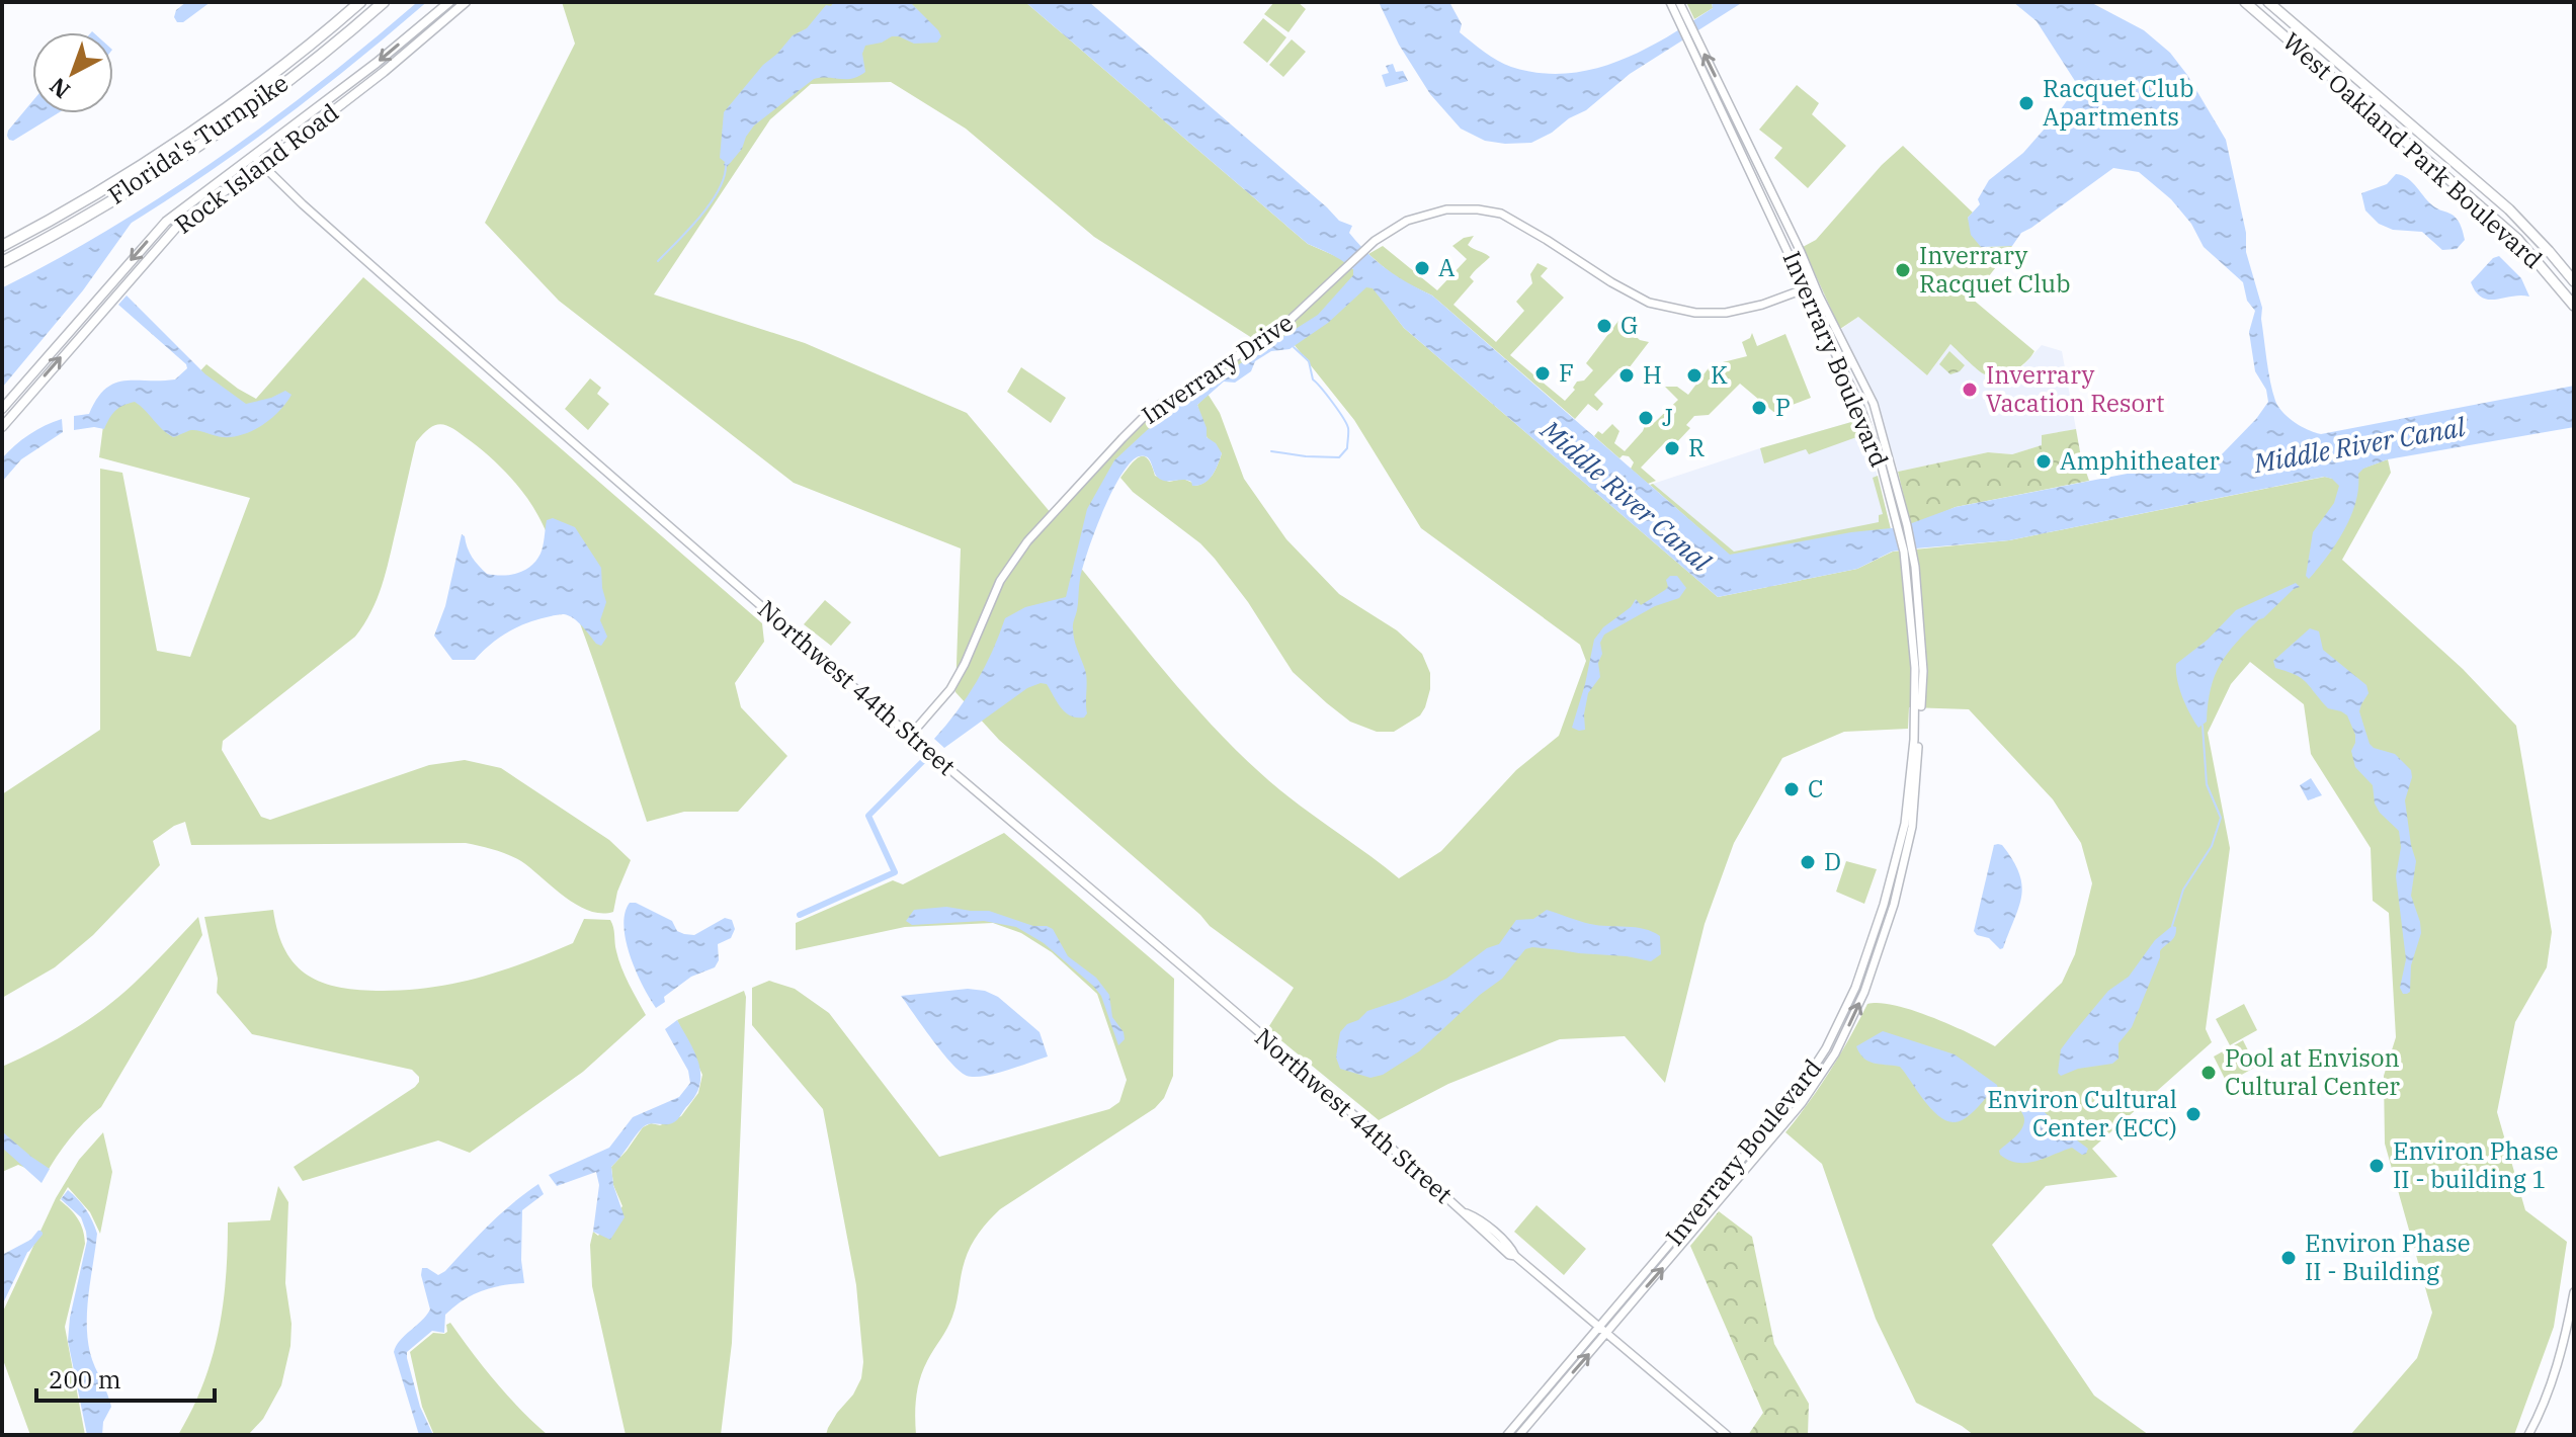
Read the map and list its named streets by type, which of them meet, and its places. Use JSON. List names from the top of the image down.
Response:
{
  "streets": {
    "highway": ["Florida's Turnpike"],
    "main road": ["West Oakland Park Boulevard", "Rock Island Road"],
    "street": ["Inverrary Boulevard", "Inverrary Drive", "Northwest 44th Street"]
  },
  "crossings": [
    ["Rock Island Road", "Northwest 44th Street"],
    ["Inverrary Boulevard", "Inverrary Drive"],
    ["Inverrary Boulevard", "Northwest 44th Street"],
    ["Inverrary Drive", "Northwest 44th Street"]
  ],
  "water": ["Middle River Canal"],
  "places": [
    "Racquet Club Apartments",
    "A",
    "Inverrary Racquet Club",
    "G",
    "F",
    "H",
    "K",
    "Inverrary Vacation Resort",
    "P",
    "J",
    "R",
    "Amphitheater",
    "C",
    "D",
    "Pool at Envison Cultural Center",
    "Environ Cultural Center (ECC)",
    "Environ Phase II - building 1",
    "Environ Phase II - Building"
  ],
  "scale_bar": "200 m",
  "north": "bottom left"
}
